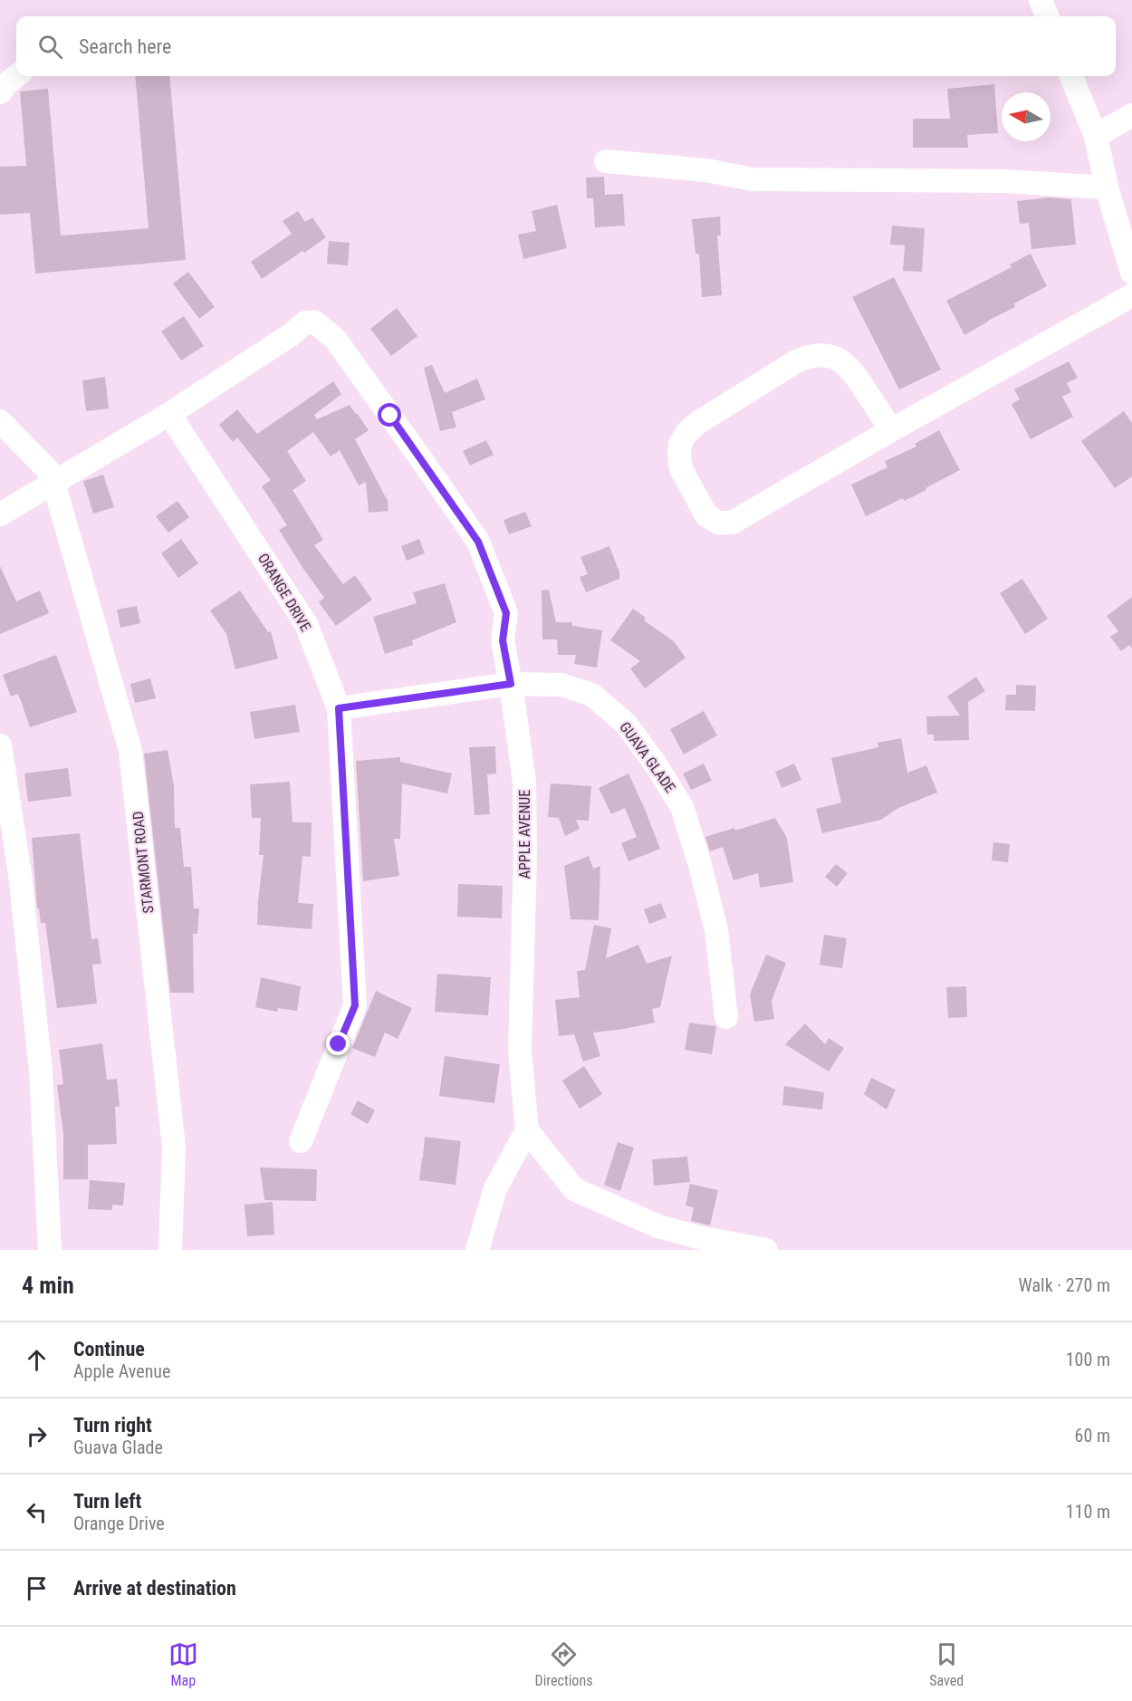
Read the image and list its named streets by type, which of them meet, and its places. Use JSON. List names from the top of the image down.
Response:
{
  "streets": {
    "street": [
      "ORANGE DRIVE",
      "GUAVA GLADE",
      "APPLE AVENUE",
      "STARMONT ROAD"
    ]
  },
  "crossings": [
    ["ORANGE DRIVE", "GUAVA GLADE"],
    ["ORANGE DRIVE", "APPLE AVENUE"],
    ["GUAVA GLADE", "APPLE AVENUE"]
  ],
  "north": "left",
  "page": {
    "search": "Search here",
    "heading": ["4 min", "Walk · 270 m"],
    "list": [
      ["Continue", "Apple Avenue", "100 m"],
      ["Turn right", "Guava Glade", "60 m"],
      ["Turn left", "Orange Drive", "110 m"],
      "Arrive at destination"
    ],
    "nav": ["Map", "Directions", "Saved"]
  }
}
